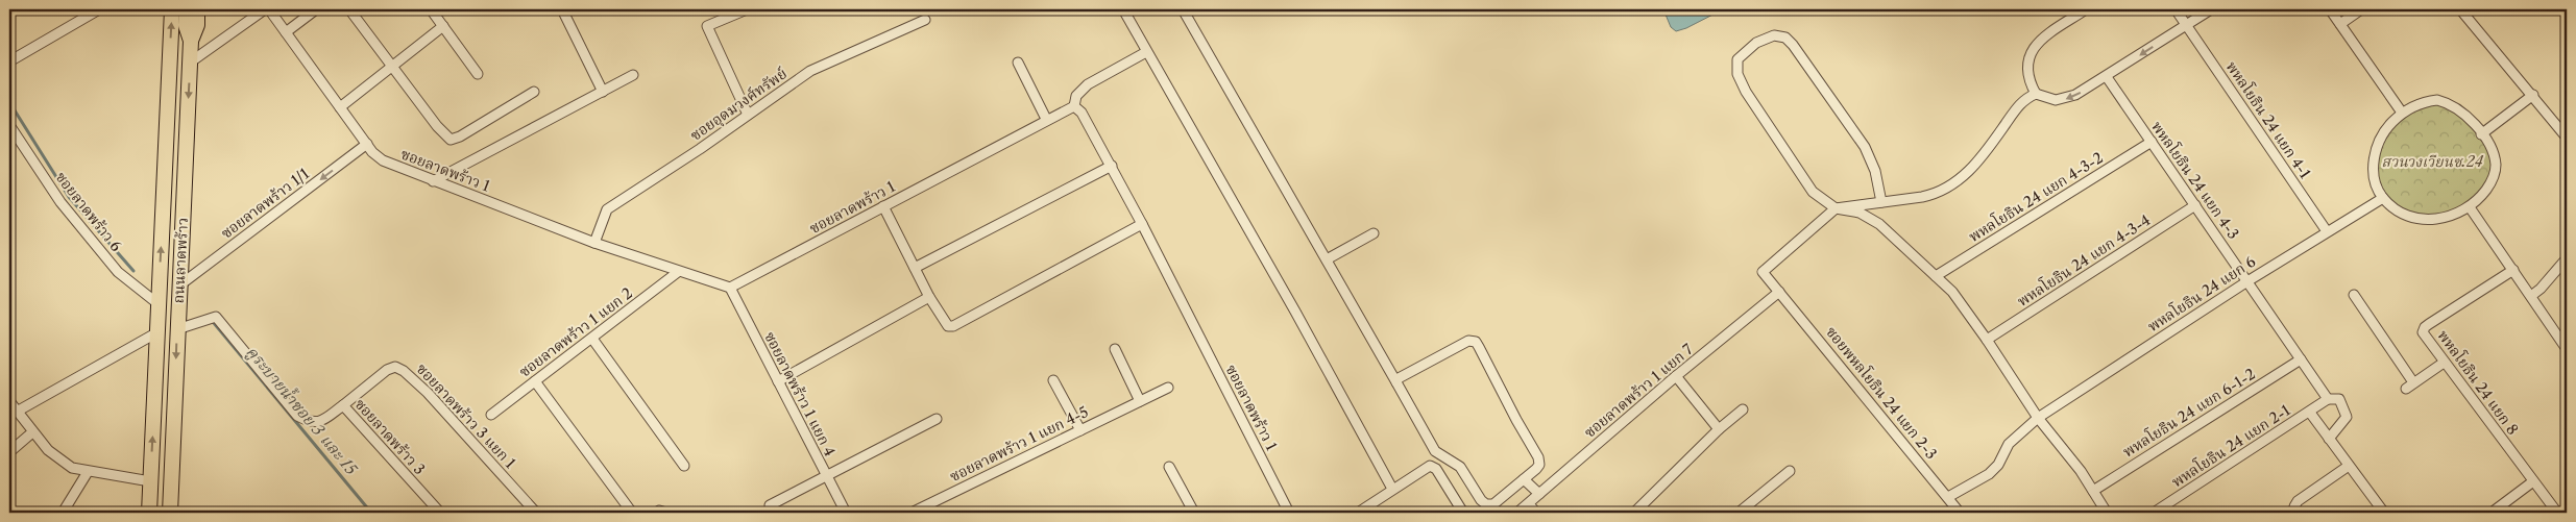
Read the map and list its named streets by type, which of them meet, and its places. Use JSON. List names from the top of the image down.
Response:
{
  "streets": {
    "main road": ["ถนนลาดพร้าว"],
    "street": [
      "ซอยอุดมวงศ์ทรัพย์",
      "พหลโยธิน 24 แยก 4-1",
      "ซอยลาดพร้าว 1",
      "พหลโยธิน 24 แยก 4-3",
      "พหลโยธิน 24 แยก 4-3-2",
      "ซอยลาดพร้าว 1/1",
      "ซอยลาดพร้าว 6",
      "พหลโยธิน 24 แยก 4-3-4",
      "พหลโยธิน 24 แยก 6",
      "ซอยลาดพร้าว 1 แยก 2",
      "พหลโยธิน 24 แยก 8",
      "ซอยลาดพร้าว 1 แยก 7",
      "ซอยพหลโยธิน 24 แยก 2-3",
      "ซอยลาดพร้าว 1 แยก 4",
      "พหลโยธิน 24 แยก 6-1-2",
      "ซอยลาดพร้าว 3 แยก 1",
      "ซอยลาดพร้าว 3",
      "ซอยลาดพร้าว 1 แยก 4-5",
      "พหลโยธิน 24 แยก 2-1"
    ]
  },
  "crossings": [
    ["ซอยอุดมวงศ์ทรัพย์", "ซอยลาดพร้าว 1"],
    ["พหลโยธิน 24 แยก 4-1", "พหลโยธิน 24 แยก 6"],
    ["ซอยลาดพร้าว 1", "ซอยลาดพร้าว 1/1"],
    ["ซอยลาดพร้าว 1", "ถนนลาดพร้าว"],
    ["ซอยลาดพร้าว 1", "ซอยลาดพร้าว 1 แยก 2"],
    ["ซอยลาดพร้าว 1", "ซอยลาดพร้าว 1 แยก 4"],
    ["พหลโยธิน 24 แยก 4-3", "พหลโยธิน 24 แยก 4-3-2"],
    ["พหลโยธิน 24 แยก 4-3", "พหลโยธิน 24 แยก 4-3-4"],
    ["พหลโยธิน 24 แยก 4-3", "พหลโยธิน 24 แยก 6"],
    ["พหลโยธิน 24 แยก 4-3", "พหลโยธิน 24 แยก 6-1-2"],
    ["พหลโยธิน 24 แยก 4-3", "พหลโยธิน 24 แยก 2-1"],
    ["ซอยลาดพร้าว 1/1", "ถนนลาดพร้าว"],
    ["ซอยลาดพร้าว 6", "ถนนลาดพร้าว"],
    ["ถนนลาดพร้าว", "ซอยลาดพร้าว 3"],
    ["พหลโยธิน 24 แยก 6", "ซอยพหลโยธิน 24 แยก 2-3"],
    ["ซอยลาดพร้าว 1 แยก 7", "ซอยพหลโยธิน 24 แยก 2-3"],
    ["ซอยลาดพร้าว 3 แยก 1", "ซอยลาดพร้าว 3"]
  ],
  "one_way": ["ซอยลาดพร้าว 1/1"],
  "water": ["คูระบายน้ำซอย 3 และ 15"],
  "parks": ["สวนวงเวียนซ.24"]
}
